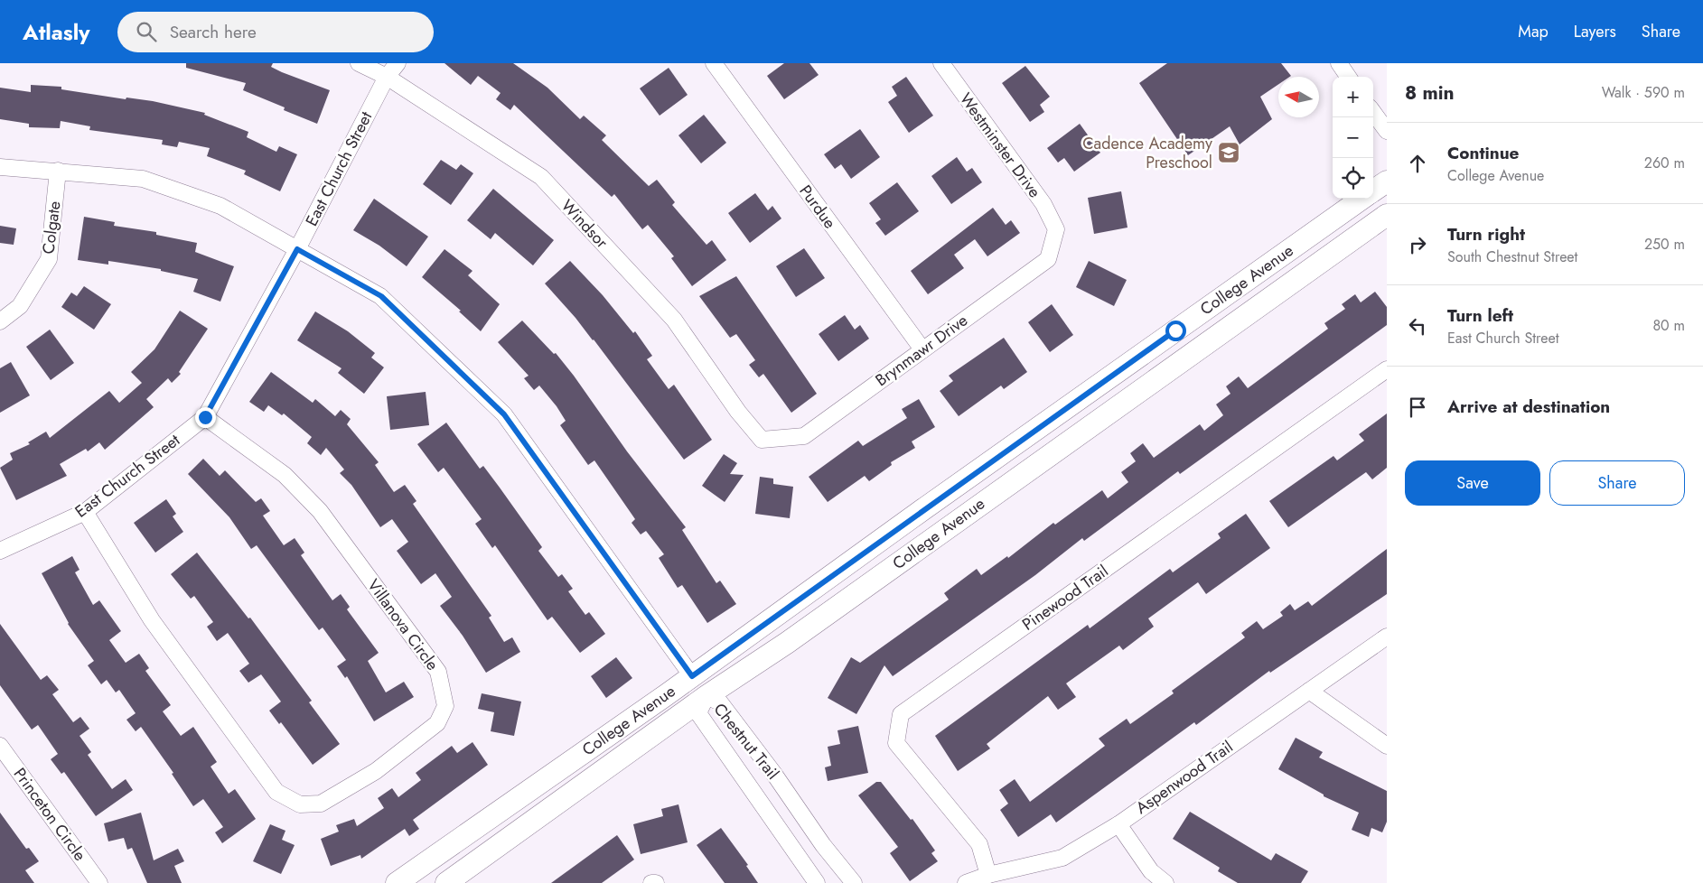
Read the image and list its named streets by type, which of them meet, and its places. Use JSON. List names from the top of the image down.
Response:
{
  "streets": {
    "main road": ["College Avenue"],
    "street": [
      "Westminster Drive",
      "East Church Street",
      "Purdue",
      "Windsor",
      "Colgate",
      "Brynmawr Drive",
      "Pinewood Trail",
      "Villanova Circle",
      "Chestnut Trail",
      "Aspenwood Trail",
      "Princeton Circle"
    ]
  },
  "crossings": [
    ["Westminster Drive", "Brynmawr Drive"],
    ["East Church Street", "Windsor"],
    ["East Church Street", "Villanova Circle"],
    ["Purdue", "Brynmawr Drive"],
    ["Windsor", "Brynmawr Drive"],
    ["College Avenue", "Chestnut Trail"],
    ["Pinewood Trail", "Aspenwood Trail"]
  ],
  "places": {
    "school or university": ["Cadence Academy Preschool"]
  },
  "north": "left",
  "page": {
    "header": "Atlasly",
    "search": "Search here",
    "nav": ["Map", "Layers", "Share"],
    "heading": ["8 min", "Walk · 590 m"],
    "map_buttons": ["+", "−"],
    "list": [
      ["Continue", "College Avenue", "260 m"],
      ["Turn right", "South Chestnut Street", "250 m"],
      ["Turn left", "East Church Street", "80 m"],
      "Arrive at destination"
    ],
    "buttons": ["Save", "Share"]
  }
}
